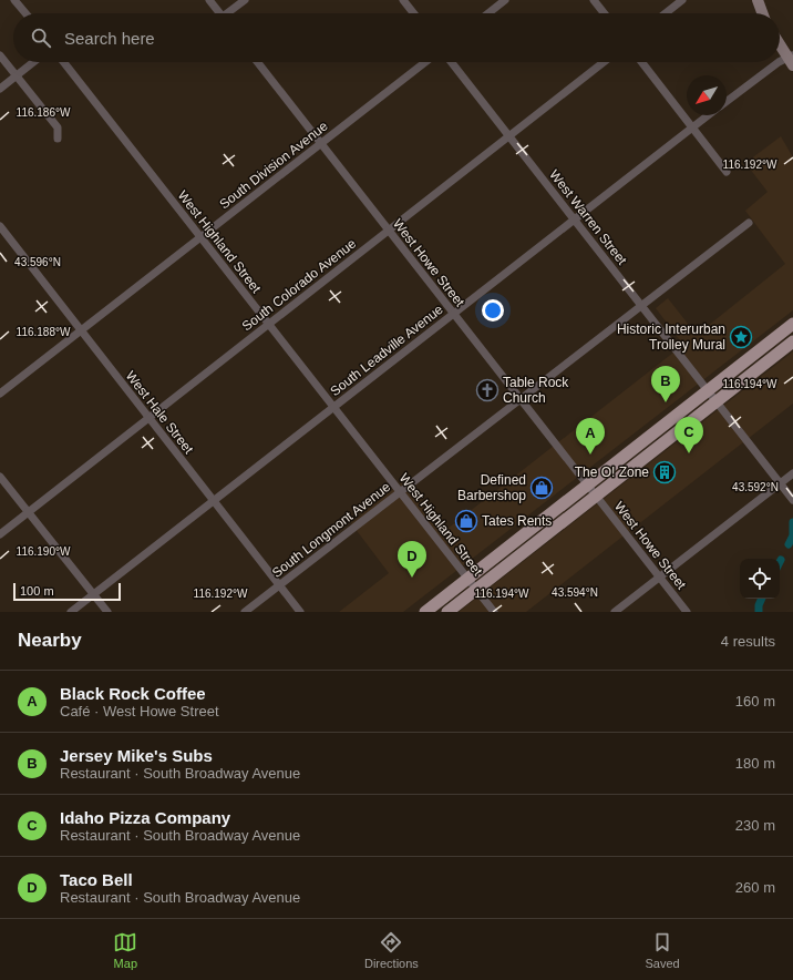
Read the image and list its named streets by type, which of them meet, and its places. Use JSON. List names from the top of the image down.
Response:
{
  "streets": {
    "street": [
      "South Division Avenue",
      "West Warren Street",
      "West Highland Street",
      "West Howe Street",
      "South Colorado Avenue",
      "South Leadville Avenue",
      "West Hale Street",
      "South Longmont Avenue"
    ]
  },
  "crossings": [
    ["South Division Avenue", "West Highland Street"],
    ["South Division Avenue", "West Howe Street"],
    ["South Division Avenue", "West Hale Street"],
    ["West Warren Street", "South Colorado Avenue"],
    ["West Warren Street", "South Leadville Avenue"],
    ["West Warren Street", "South Longmont Avenue"],
    ["West Highland Street", "South Colorado Avenue"],
    ["West Highland Street", "South Leadville Avenue"],
    ["West Highland Street", "South Longmont Avenue"],
    ["West Howe Street", "South Colorado Avenue"],
    ["West Howe Street", "South Leadville Avenue"],
    ["West Howe Street", "South Longmont Avenue"],
    ["South Colorado Avenue", "West Hale Street"],
    ["South Leadville Avenue", "West Hale Street"],
    ["West Hale Street", "South Longmont Avenue"]
  ],
  "places": {
    "place": ["Historic Interurban Trolley Mural"],
    "church": ["Table Rock Church"],
    "building": ["The O! Zone"],
    "shop": ["Defined Barbershop", "Tates Rents"]
  },
  "scale_bar": "100 m",
  "north": "bottom left",
  "page": {
    "search": "Search here",
    "pins": [
      "B",
      "C",
      "A",
      "D"
    ],
    "scale": "100 m",
    "heading": ["Nearby", "4 results"],
    "list": [
      {
        "mark": "A",
        "name": "Black Rock Coffee",
        "note": "Café · West Howe Street",
        "value": "160 m"
      },
      {
        "mark": "B",
        "name": "Jersey Mike's Subs",
        "note": "Restaurant · South Broadway Avenue",
        "value": "180 m"
      },
      {
        "mark": "C",
        "name": "Idaho Pizza Company",
        "note": "Restaurant · South Broadway Avenue",
        "value": "230 m"
      },
      {
        "mark": "D",
        "name": "Taco Bell",
        "note": "Restaurant · South Broadway Avenue",
        "value": "260 m"
      }
    ],
    "nav": ["Map", "Directions", "Saved"]
  },
  "coordinates": [
    "116.186°W",
    "116.192°W",
    "43.596°N",
    "116.188°W",
    "116.194°W",
    "43.592°N",
    "116.190°W",
    "43.594°N"
  ]
}
